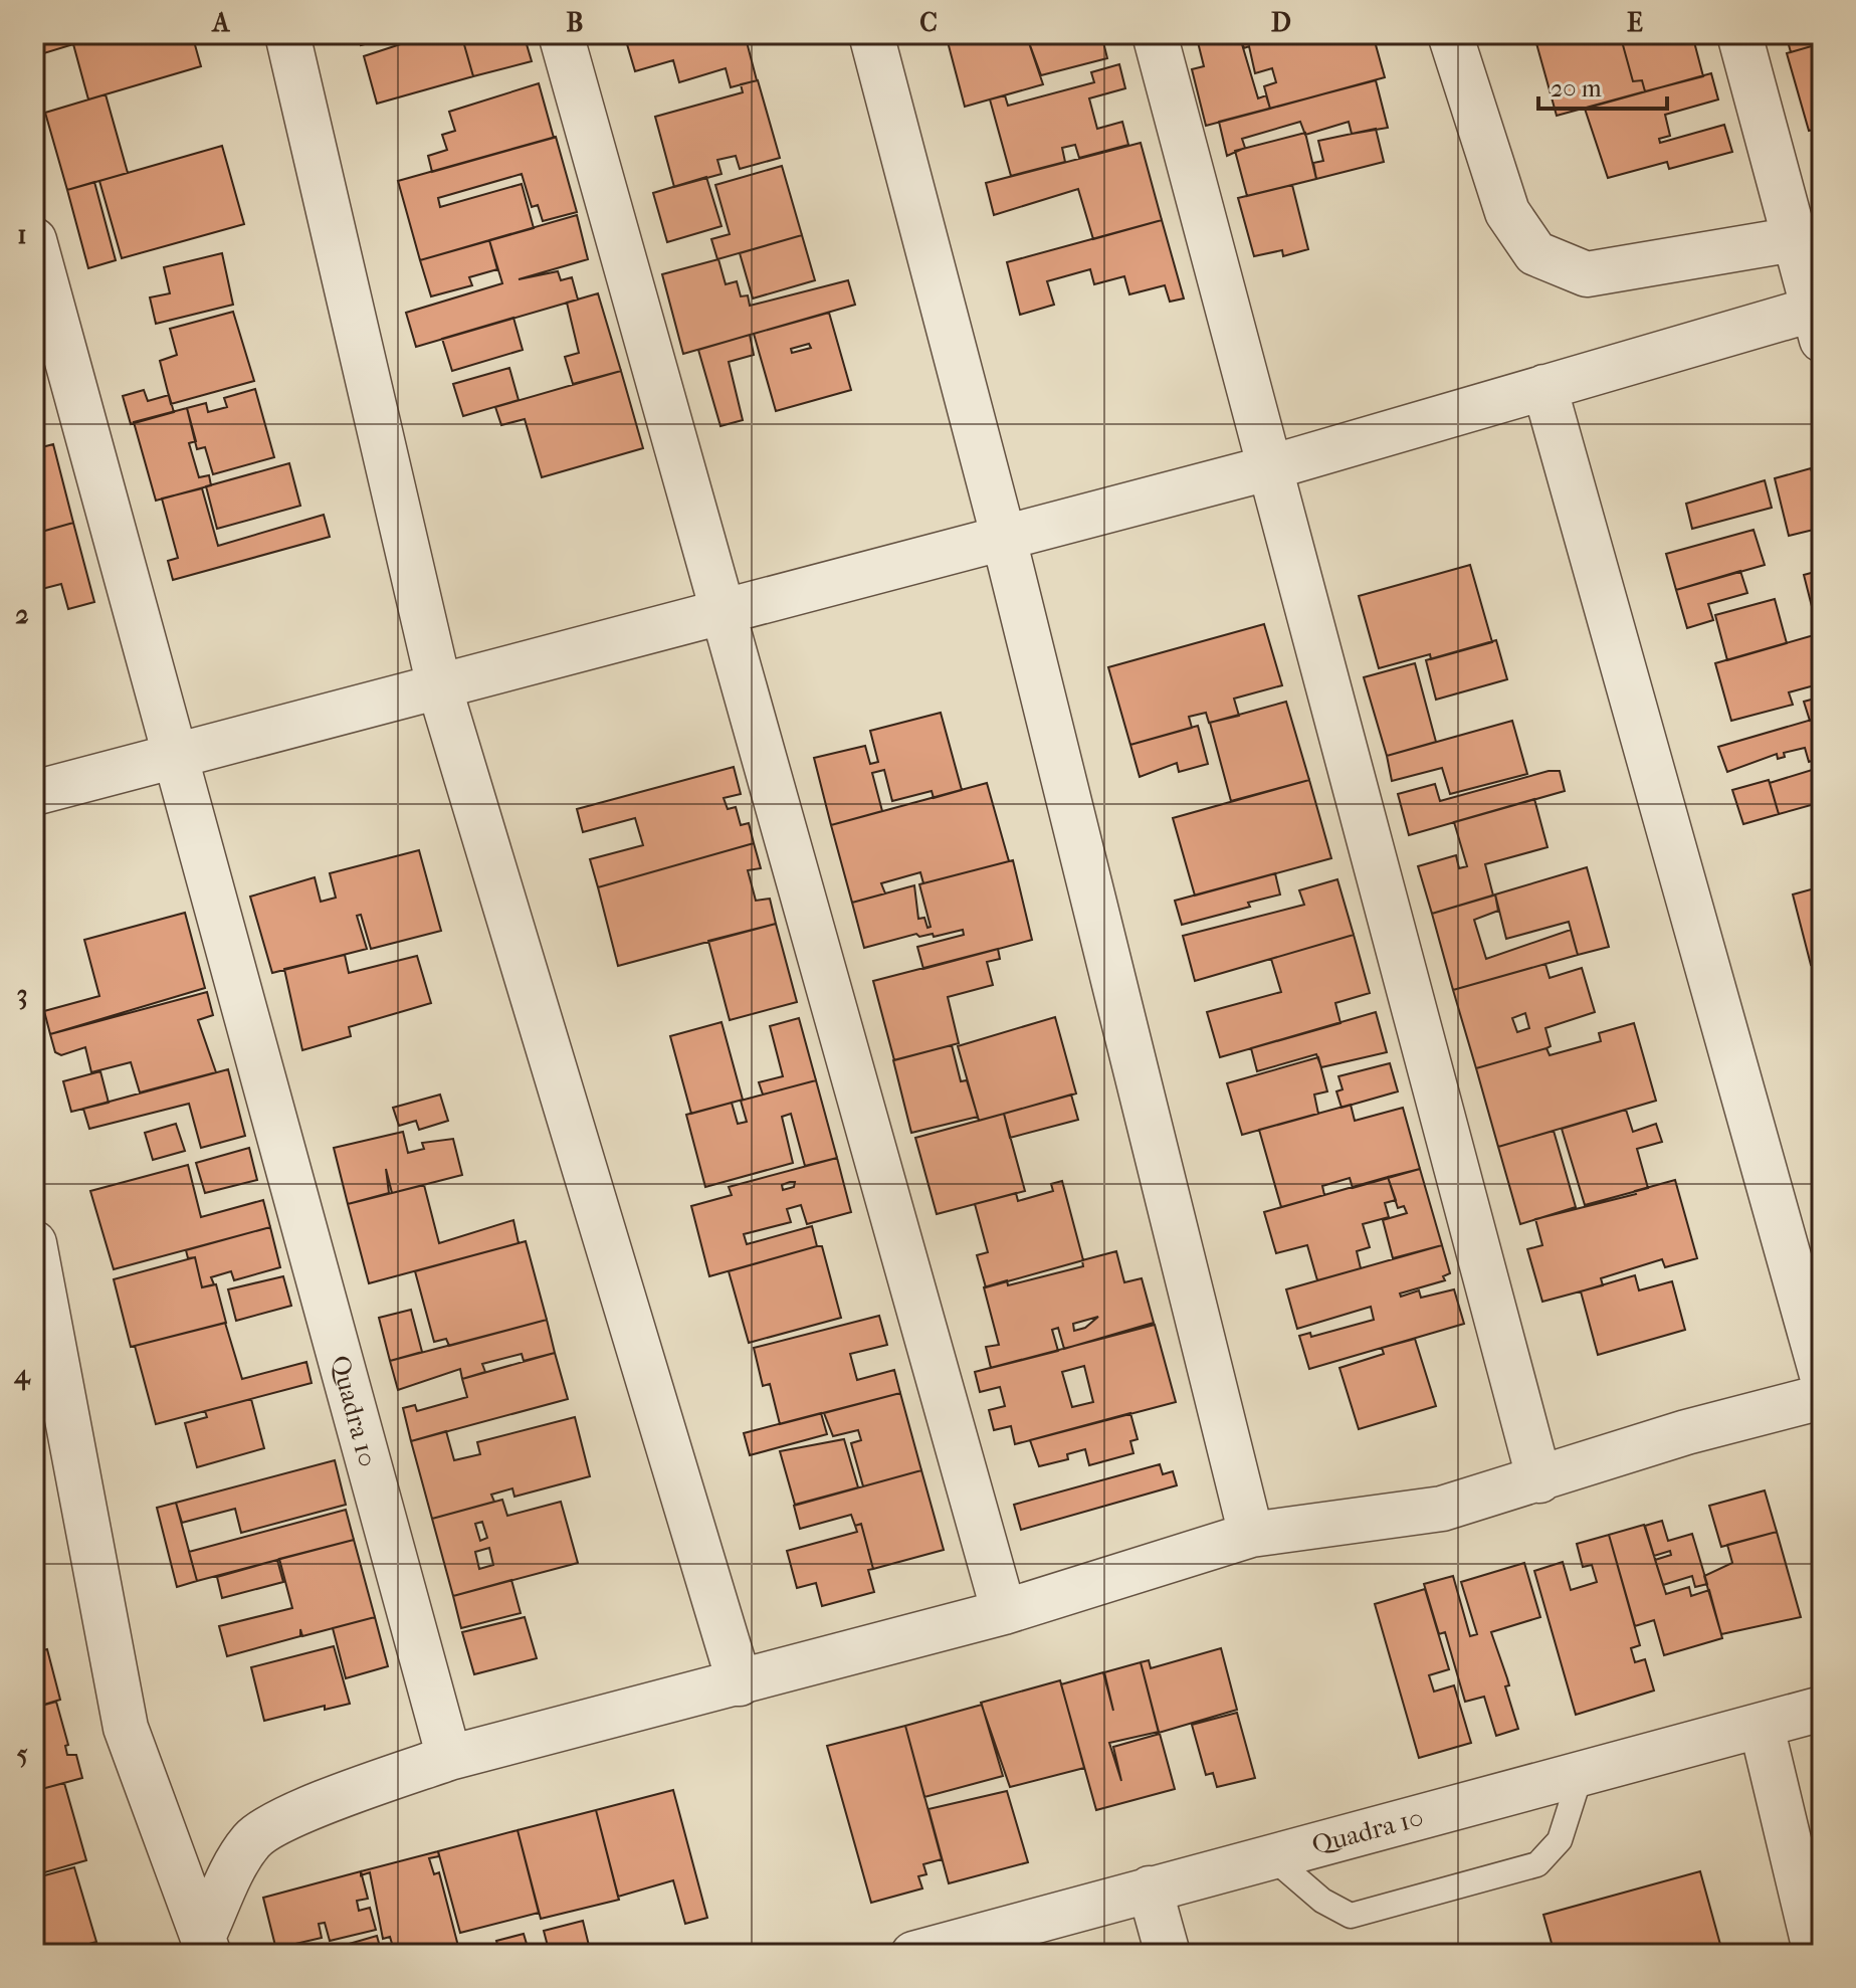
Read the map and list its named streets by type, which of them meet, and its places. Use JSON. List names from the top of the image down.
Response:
{
  "streets": {
    "street": ["Quadra 10"]
  },
  "scale_bar": "20 m",
  "grid": {
    "columns": [
      "A",
      "B",
      "C",
      "D",
      "E"
    ],
    "rows": [
      "1",
      "2",
      "3",
      "4",
      "5"
    ]
  }
}
